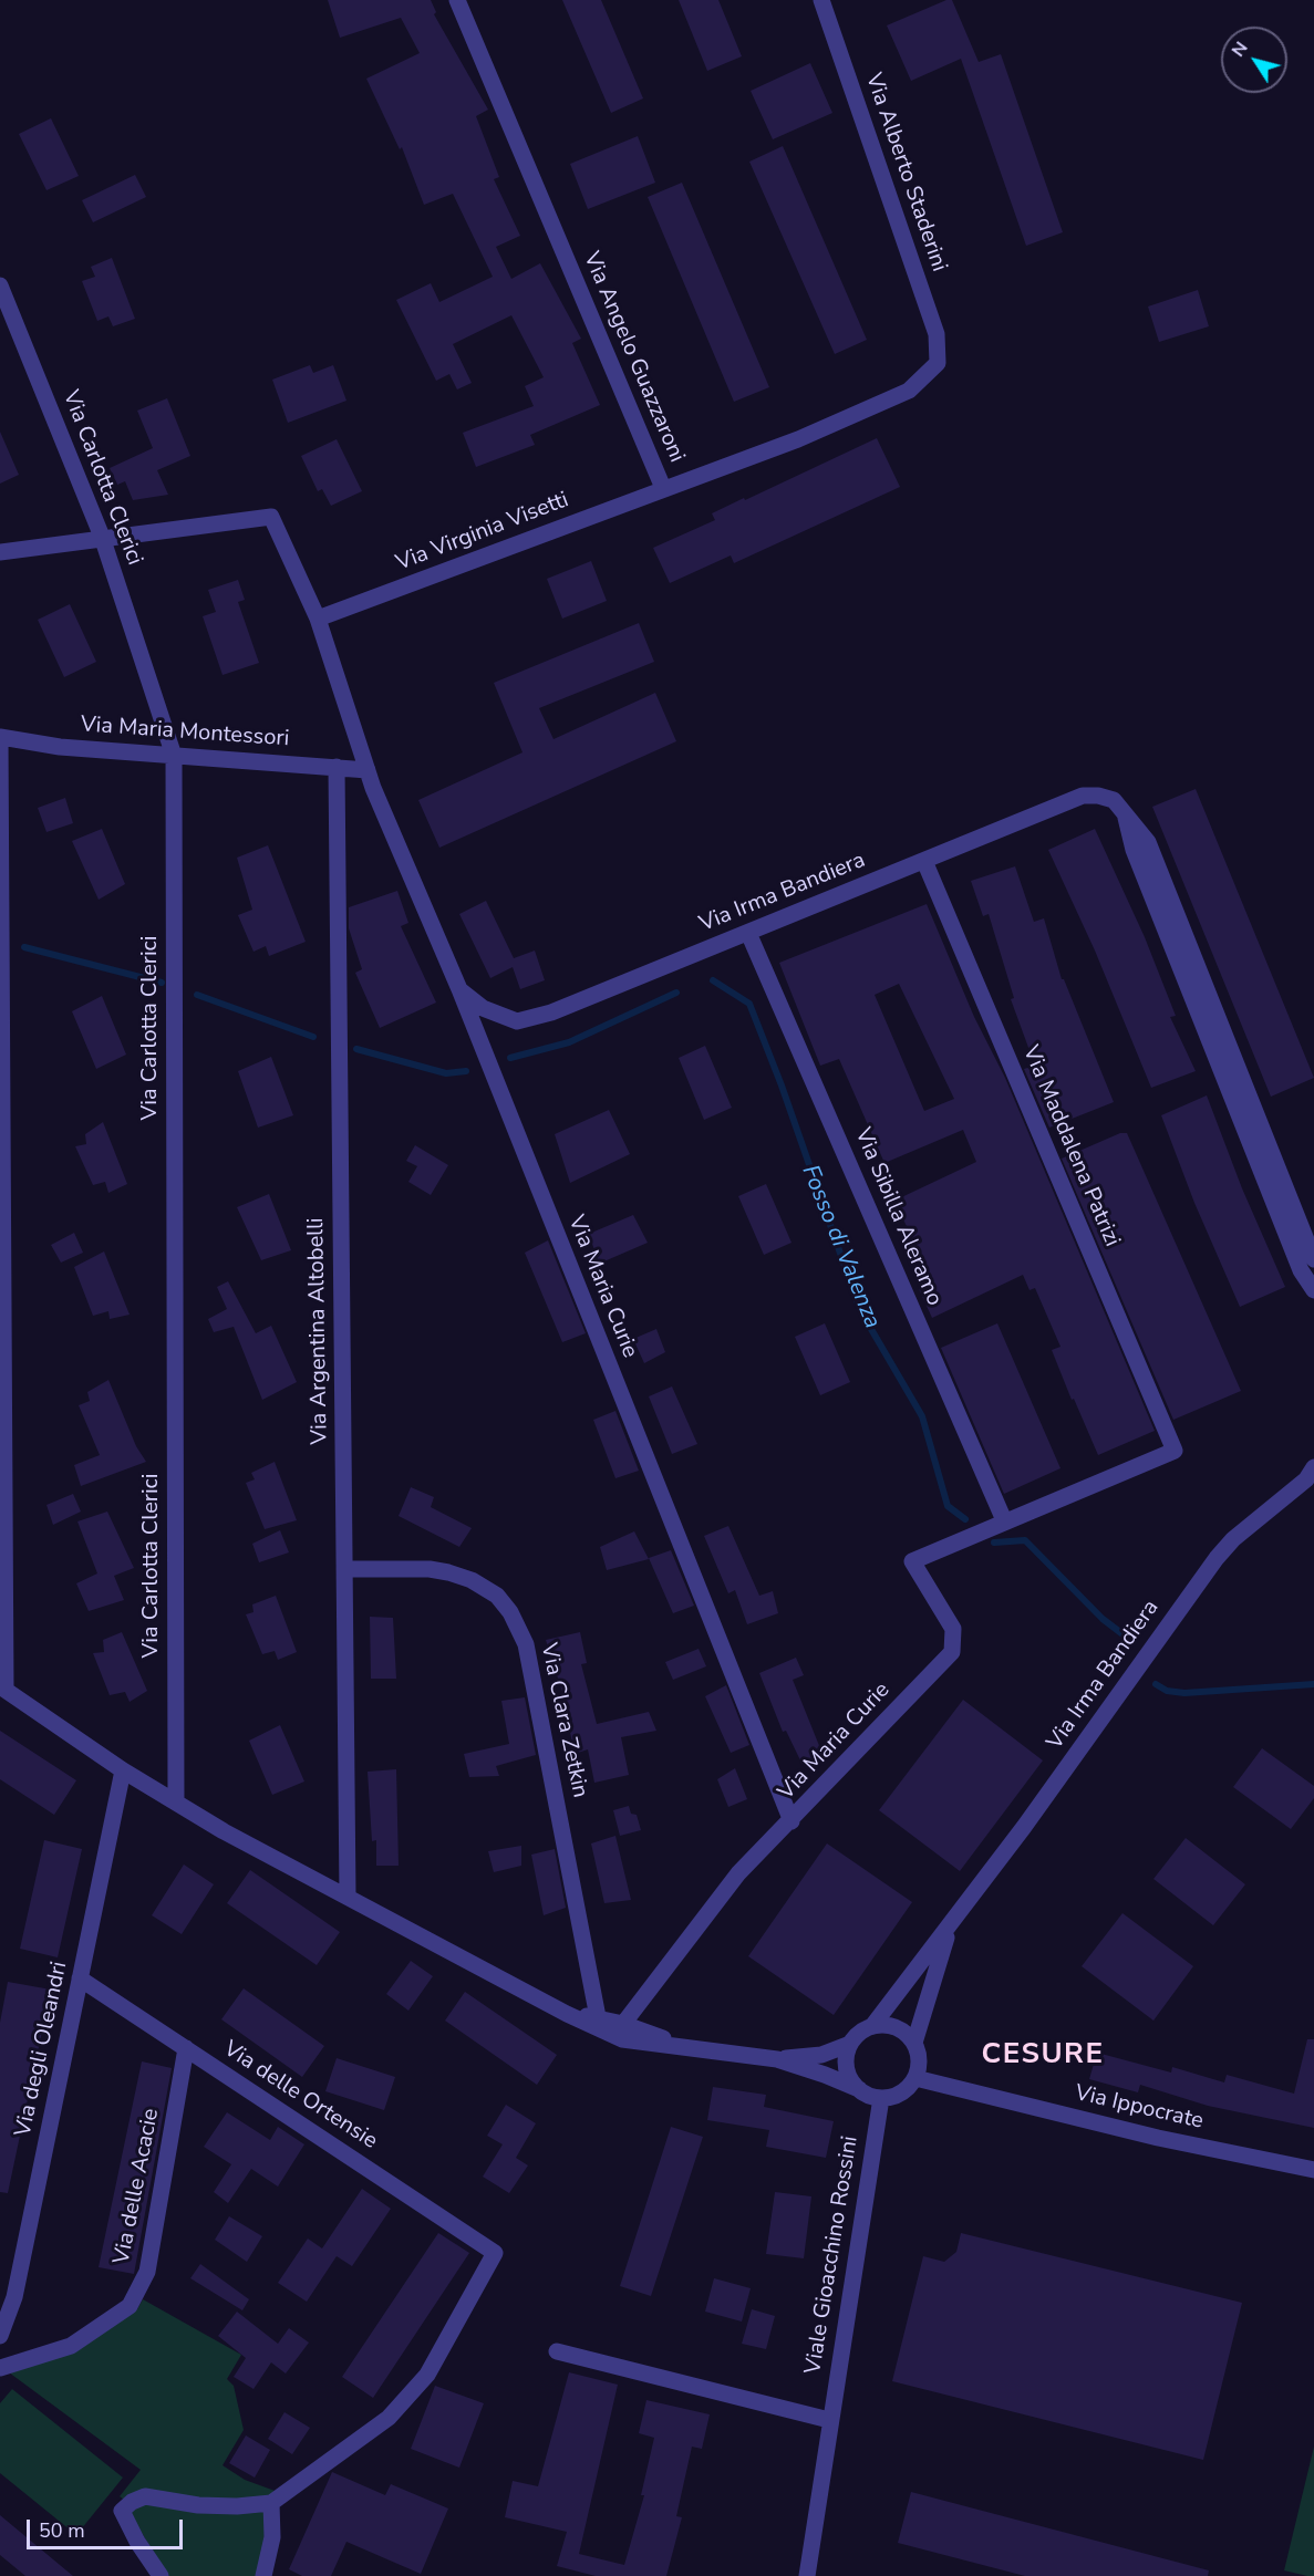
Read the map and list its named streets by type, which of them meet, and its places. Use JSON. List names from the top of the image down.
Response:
{
  "streets": {
    "street": [
      "Via Alberto Staderini",
      "Via Angelo Guazzaroni",
      "Via Carlotta Clerici",
      "Via Virginia Visetti",
      "Via Maria Montessori",
      "Via Irma Bandiera",
      "Via Maddalena Patrizi",
      "Via Sibilla Aleramo",
      "Via Maria Curie",
      "Via Argentina Altobelli",
      "Via Clara Zetkin",
      "Via degli Oleandri",
      "Via delle Ortensie",
      "Via Ippocrate",
      "Via delle Acacie",
      "Viale Gioacchino Rossini"
    ]
  },
  "crossings": [
    ["Via Alberto Staderini", "Via Angelo Guazzaroni"],
    ["Via Angelo Guazzaroni", "Via Virginia Visetti"],
    ["Via Carlotta Clerici", "Via Maria Montessori"],
    ["Via Maria Montessori", "Via Maria Curie"],
    ["Via Maria Montessori", "Via Argentina Altobelli"],
    ["Via Irma Bandiera", "Via Maddalena Patrizi"],
    ["Via Irma Bandiera", "Via Sibilla Aleramo"],
    ["Via Irma Bandiera", "Via Maria Curie"],
    ["Via Irma Bandiera", "Via Ippocrate"],
    ["Via Irma Bandiera", "Viale Gioacchino Rossini"],
    ["Via Maddalena Patrizi", "Via Sibilla Aleramo"],
    ["Via Maddalena Patrizi", "Via Maria Curie"],
    ["Via Sibilla Aleramo", "Via Maria Curie"],
    ["Via Argentina Altobelli", "Via Clara Zetkin"],
    ["Via degli Oleandri", "Via delle Ortensie"],
    ["Via delle Ortensie", "Via delle Acacie"],
    ["Via Ippocrate", "Viale Gioacchino Rossini"]
  ],
  "districts": ["CESURE"],
  "water": ["Fosso di Valenza"],
  "scale_bar": "50 m",
  "north": "top left"
}
